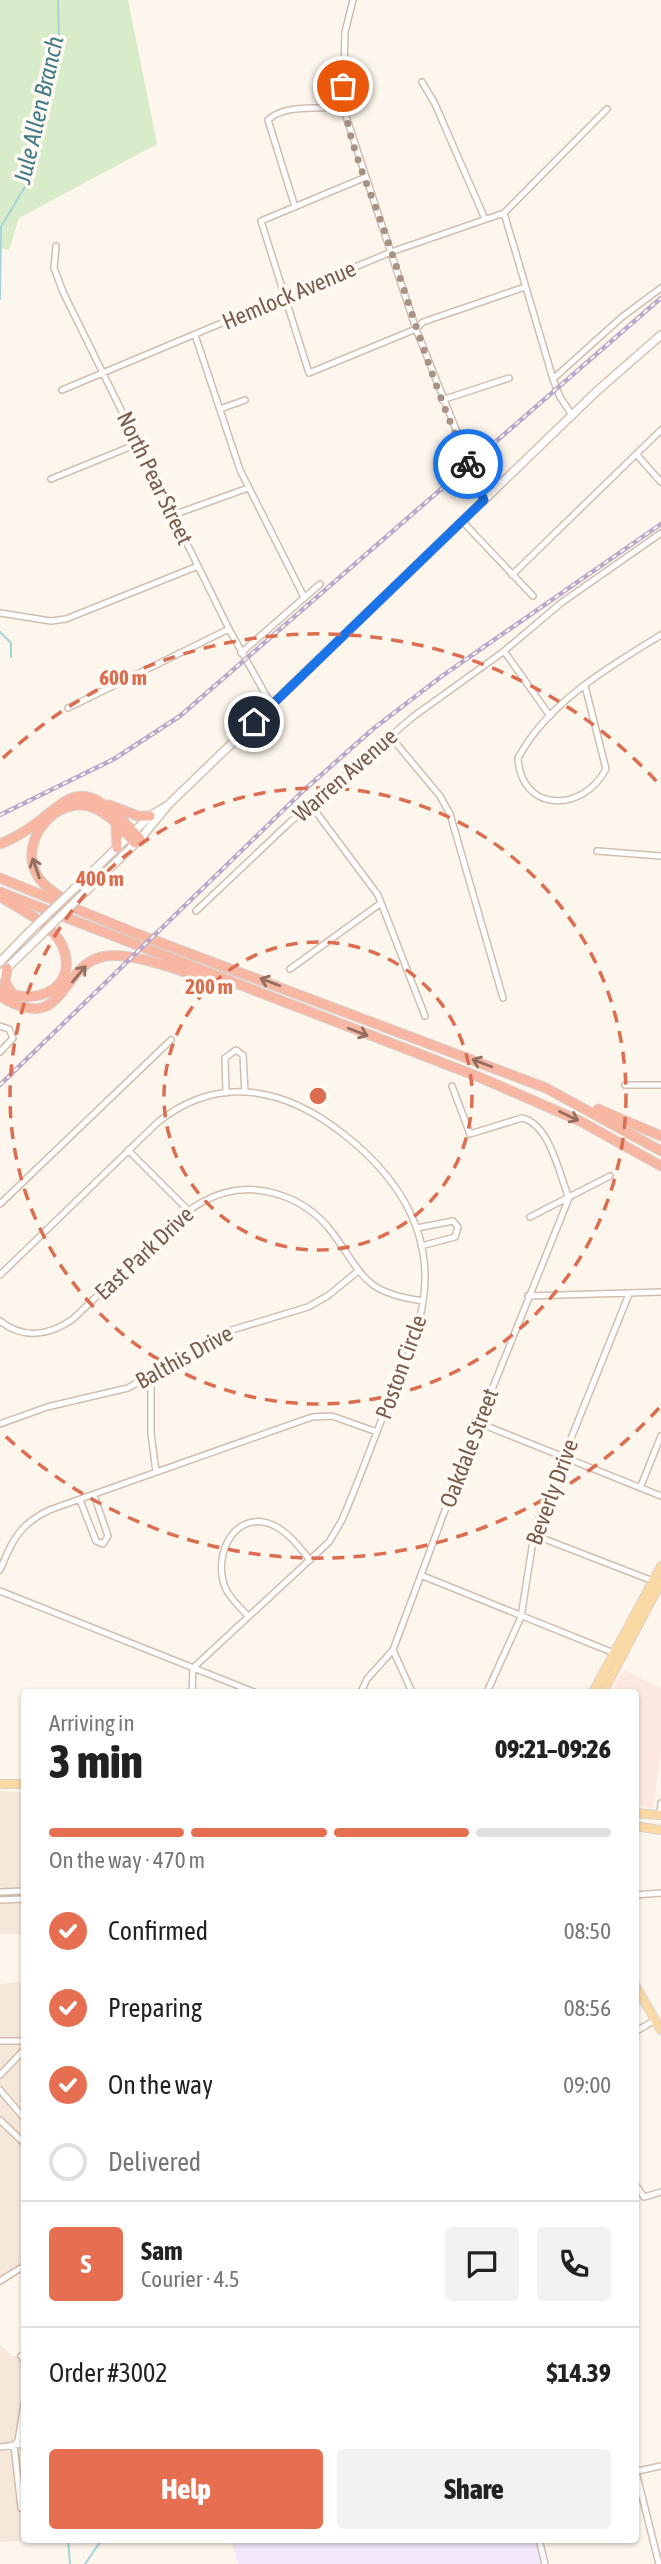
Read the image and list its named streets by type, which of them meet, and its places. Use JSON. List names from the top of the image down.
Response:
{
  "streets": {
    "street": [
      "Hemlock Avenue",
      "North Pear Street",
      "Warren Avenue",
      "East Park Drive",
      "Balthis Drive",
      "Poston Circle",
      "Oakdale Street",
      "Beverly Drive"
    ]
  },
  "crossings": [
    ["Hemlock Avenue", "North Pear Street"],
    ["East Park Drive", "Balthis Drive"],
    ["East Park Drive", "Poston Circle"]
  ],
  "water": ["Jule Allen Branch"],
  "page": {
    "heading": ["3 min", "Arriving in", "09:21–09:26"],
    "panel": [
      "Sam",
      "Courier · 4.5",
      "Order #3002",
      "$14.39"
    ],
    "bar": "On the way · 470 m",
    "list": [
      ["Confirmed", "08:50"],
      ["Preparing", "08:56"],
      ["On the way", "09:00"],
      "Delivered"
    ],
    "round": "S",
    "buttons": ["Help", "Share"]
  },
  "rings": ["600 m", "400 m", "200 m"]
}
